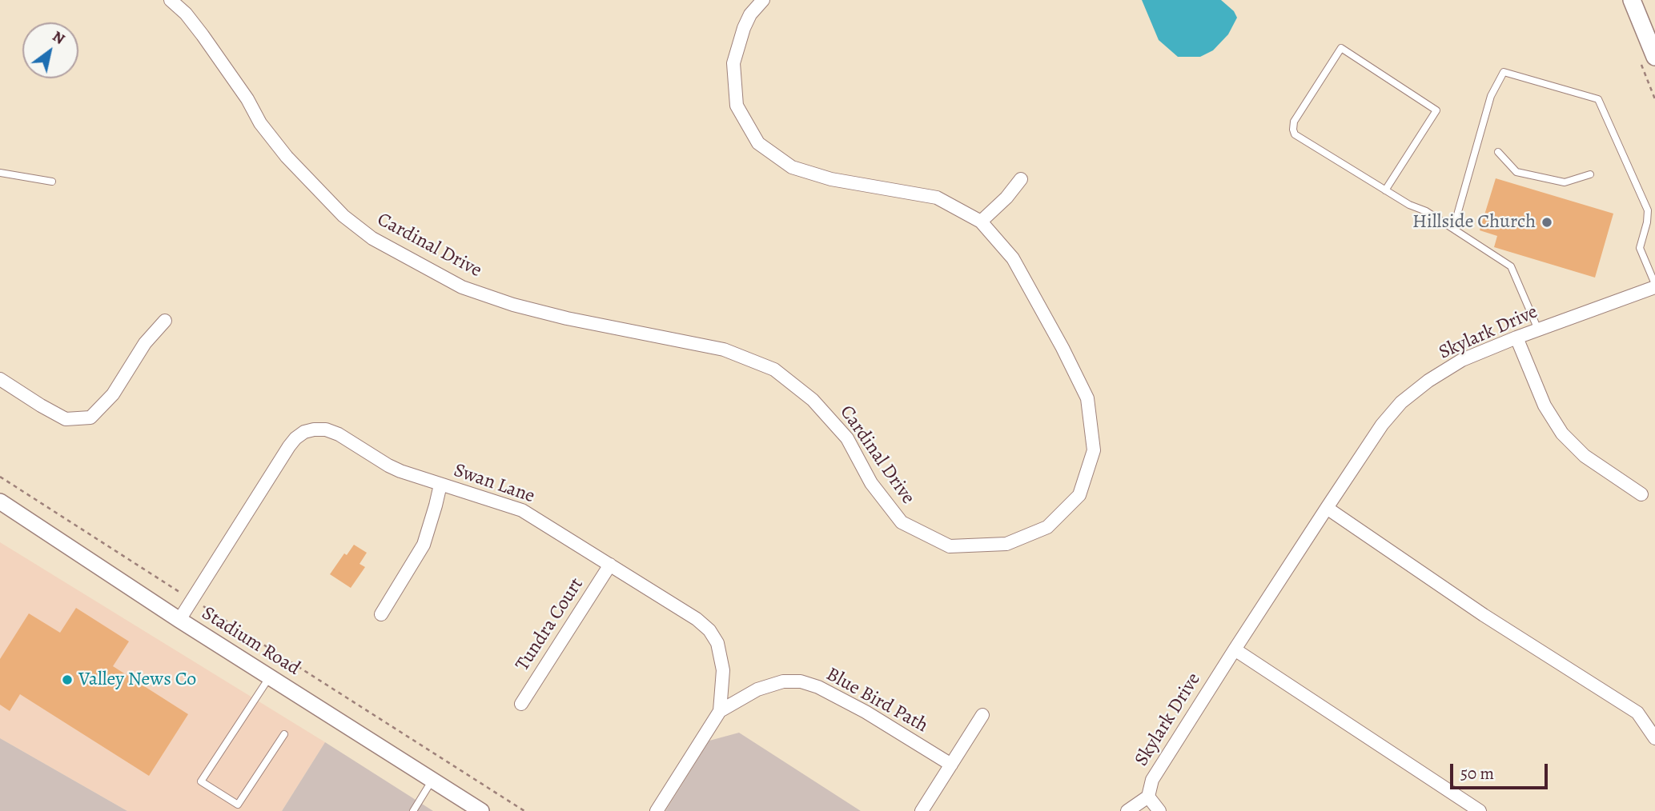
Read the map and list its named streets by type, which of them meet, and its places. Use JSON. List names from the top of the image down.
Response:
{
  "streets": {
    "street": [
      "Cardinal Drive",
      "Skylark Drive",
      "Swan Lane",
      "Tundra Court",
      "Stadium Road",
      "Blue Bird Path"
    ]
  },
  "crossings": [
    ["Swan Lane", "Tundra Court"],
    ["Swan Lane", "Stadium Road"],
    ["Swan Lane", "Blue Bird Path"]
  ],
  "places": ["Hillside Church", "Valley News Co"],
  "scale_bar": "50 m",
  "north": "top right"
}
